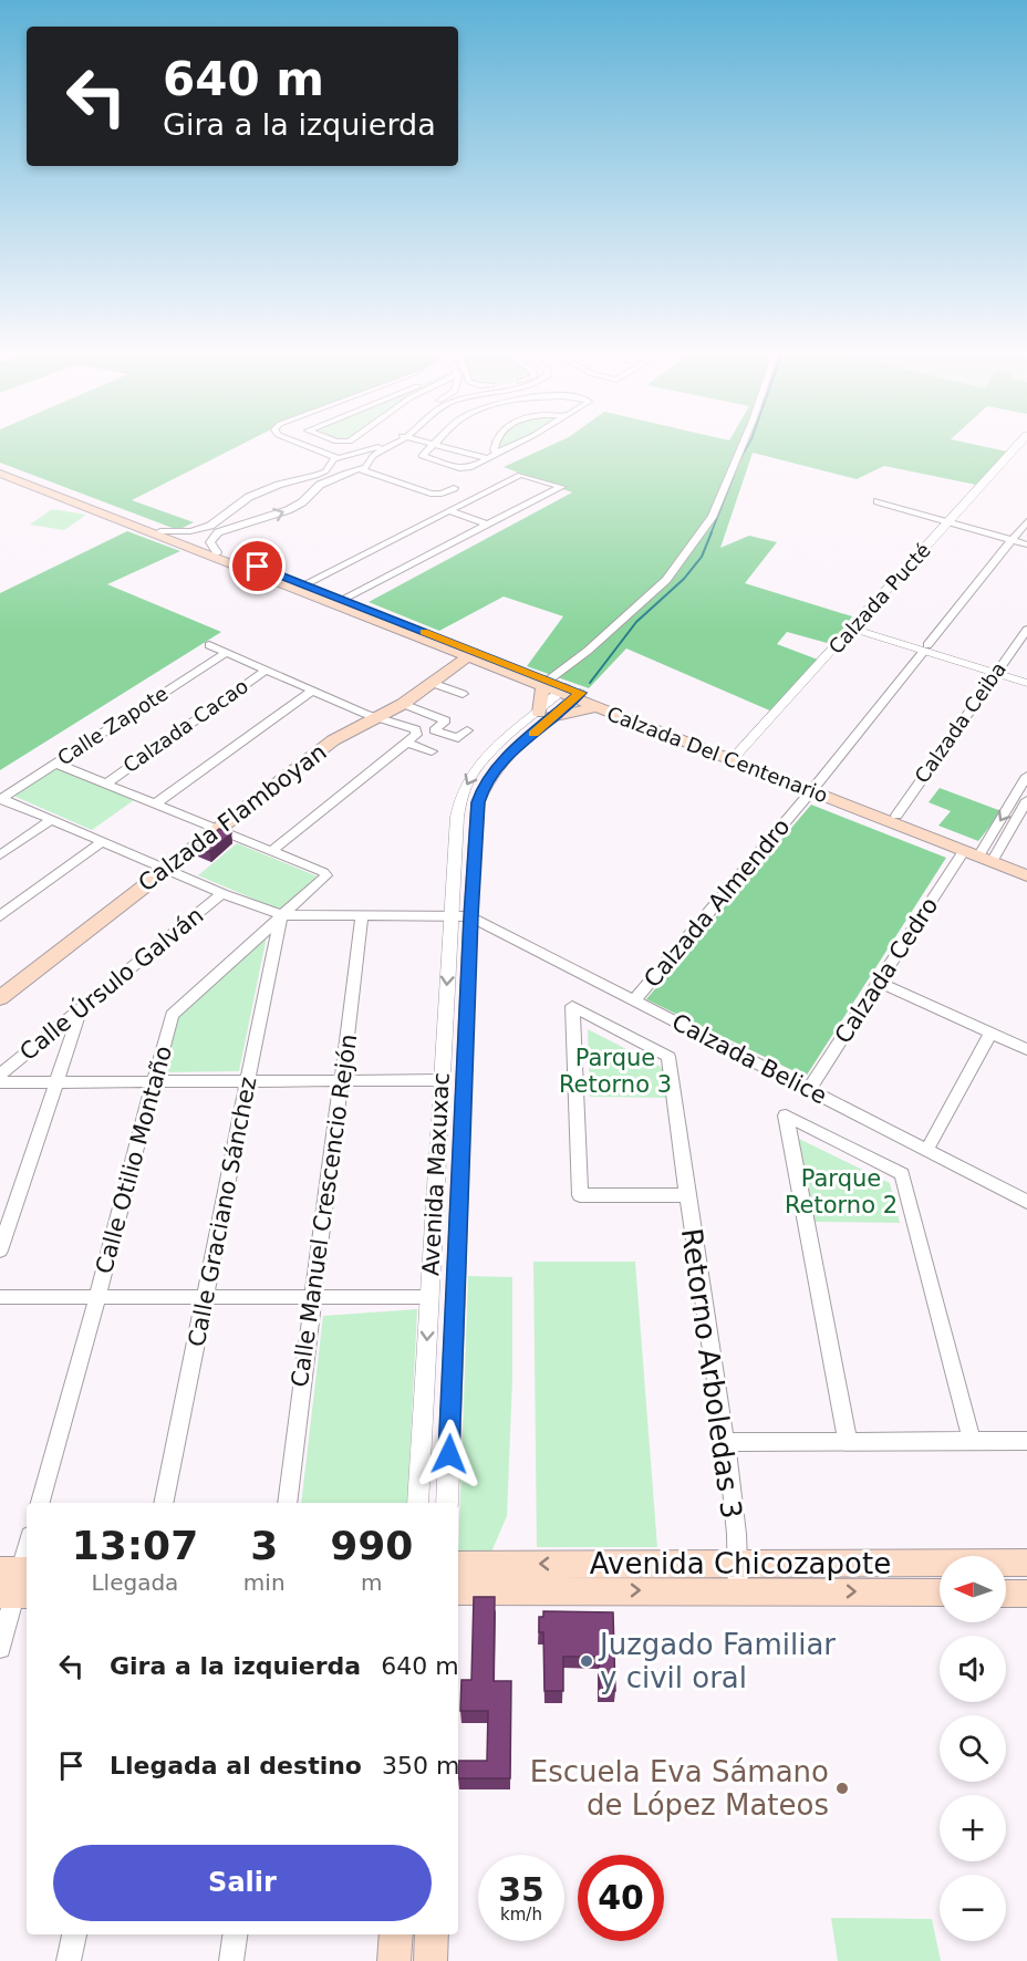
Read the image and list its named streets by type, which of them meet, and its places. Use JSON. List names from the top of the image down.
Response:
{
  "streets": {
    "main road": ["Calzada Del Centenario", "Calzada Flamboyan", "Avenida Chicozapote"],
    "street": [
      "Calzada Pucté",
      "Calzada Ceiba",
      "Calle Zapote",
      "Calzada Cacao",
      "Calzada Almendro",
      "Calzada Cedro",
      "Calle Úrsulo Galván",
      "Calzada Belice",
      "Calle Otilio Montaño",
      "Avenida Maxuxac",
      "Calle Manuel Crescencio Rejón",
      "Calle Graciano Sánchez",
      "Retorno Arboledas 3"
    ]
  },
  "crossings": [
    ["Calzada Pucté", "Calzada Del Centenario"],
    ["Calzada Ceiba", "Calzada Del Centenario"],
    ["Calzada Del Centenario", "Calzada Flamboyan"],
    ["Calzada Del Centenario", "Calzada Almendro"],
    ["Calzada Del Centenario", "Calzada Cedro"],
    ["Calzada Del Centenario", "Avenida Maxuxac"],
    ["Calzada Almendro", "Calzada Belice"],
    ["Calzada Cedro", "Calzada Belice"],
    ["Calzada Belice", "Avenida Maxuxac"],
    ["Calle Otilio Montaño", "Calle Graciano Sánchez"],
    ["Retorno Arboledas 3", "Avenida Chicozapote"]
  ],
  "parks": ["Parque Retorno 3", "Parque Retorno 2"],
  "places": ["Juzgado Familiar y civil oral", "Escuela Eva Sámano de López Mateos"],
  "north": "left",
  "page": {
    "turn": ["640 m", "Gira a la izquierda"],
    "eta": [
      "13:07",
      "Llegada",
      "3",
      "min",
      "990",
      "m"
    ],
    "map_buttons": ["+", "−"],
    "list": [
      {
        "name": "Gira a la izquierda",
        "value": "640 m"
      },
      {
        "name": "Llegada al destino",
        "value": "350 m"
      }
    ],
    "buttons": "Salir",
    "speed": "35 km/h",
    "limit": "40"
  }
}
